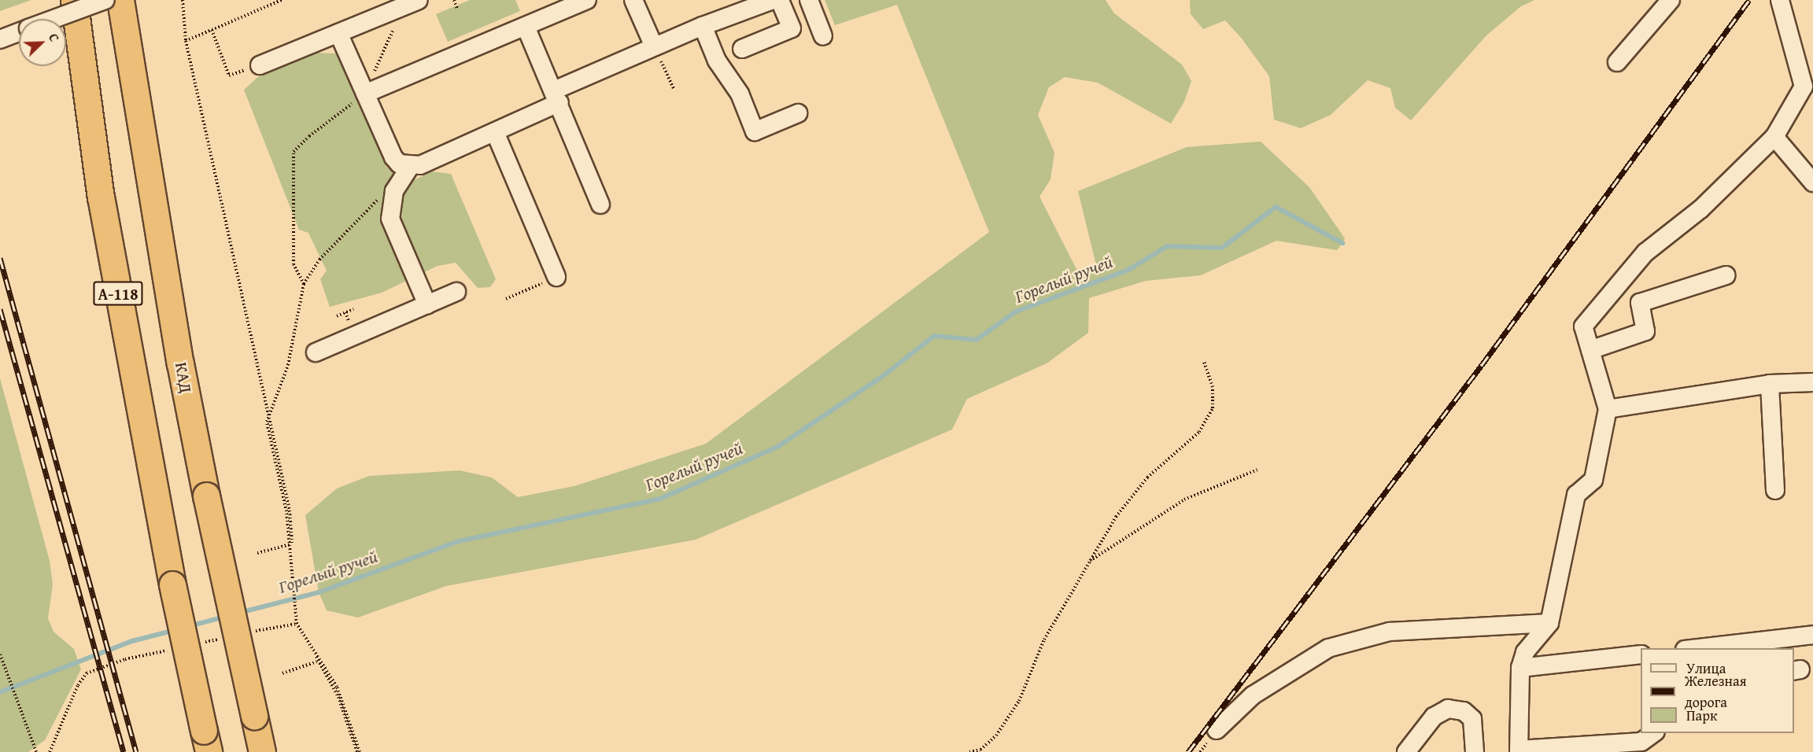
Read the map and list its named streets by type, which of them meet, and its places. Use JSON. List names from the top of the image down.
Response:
{
  "streets": {
    "highway": ["А-118", "КАД"]
  },
  "water": ["Горелый ручей"],
  "legend": ["Улица", "Железная дорога", "Парк"],
  "north": "top right"
}
